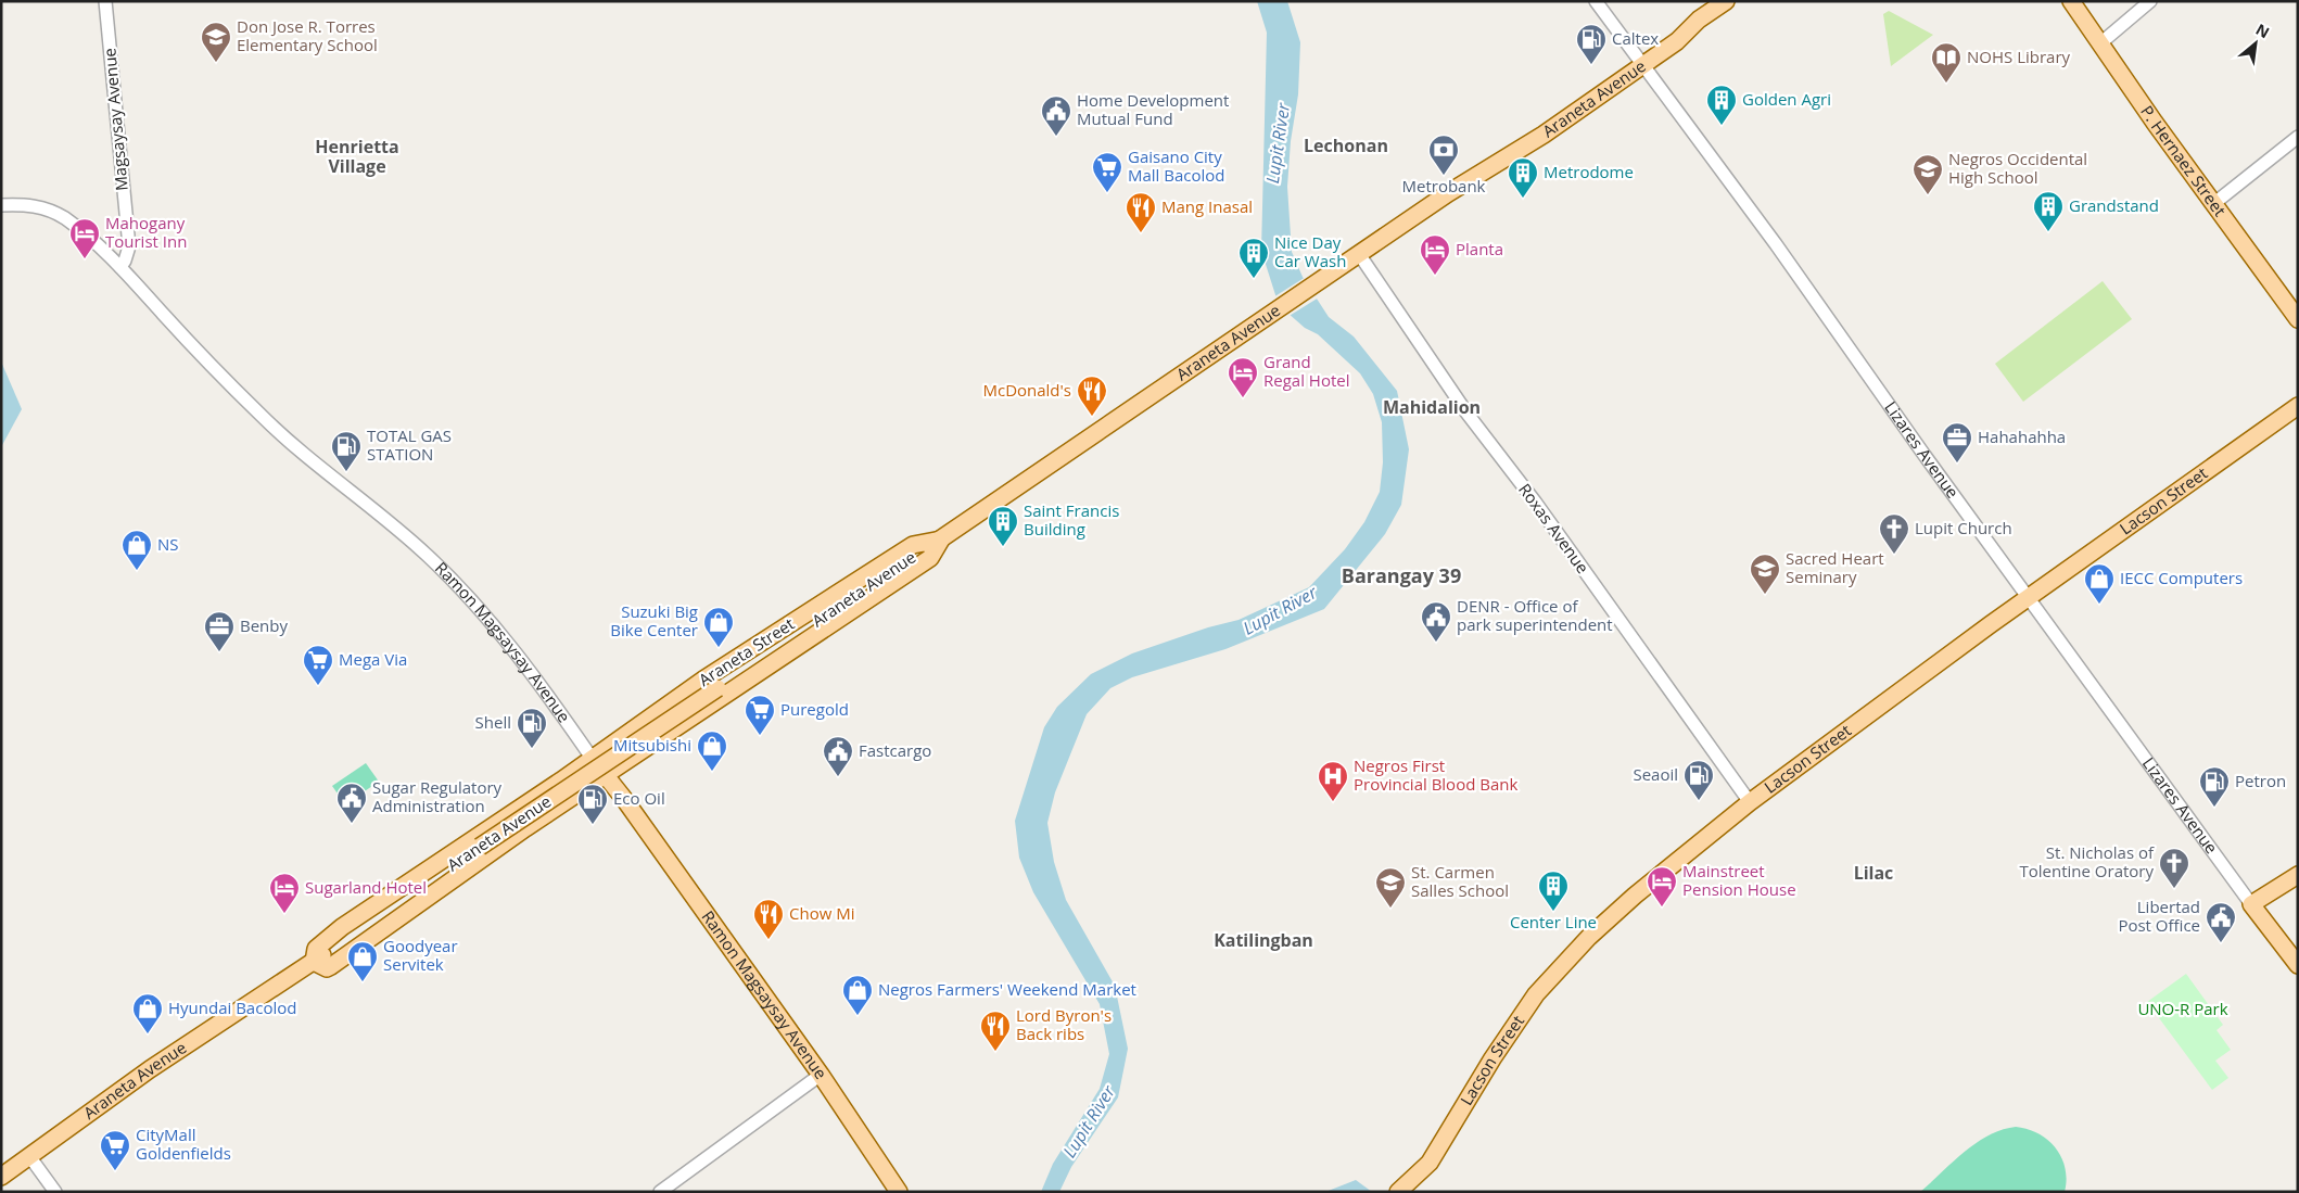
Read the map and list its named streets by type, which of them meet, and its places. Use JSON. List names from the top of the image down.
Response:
{
  "streets": {
    "main road": [
      "Araneta Avenue",
      "P. Hernaez Street",
      "Lizares Avenue",
      "Lacson Street",
      "Ramon Magsaysay Avenue",
      "Araneta Street"
    ],
    "street": ["Magsaysay Avenue", "Roxas Avenue"]
  },
  "crossings": [
    ["Araneta Avenue", "Lizares Avenue"],
    ["Araneta Avenue", "Roxas Avenue"],
    ["Araneta Avenue", "Araneta Street"],
    ["Magsaysay Avenue", "Ramon Magsaysay Avenue"],
    ["Lizares Avenue", "Lacson Street"],
    ["Lacson Street", "Roxas Avenue"],
    ["Ramon Magsaysay Avenue", "Araneta Street"]
  ],
  "districts": [
    "Lechonan",
    "Henrietta Village",
    "Mahidalion",
    "Barangay 39",
    "Lilac",
    "Katilingban"
  ],
  "water": ["Lupit River"],
  "parks": ["UNO-R Park"],
  "places": {
    "school or university": [
      "Don Jose R. Torres Elementary School",
      "Negros Occidental High School",
      "Sacred Heart Seminary",
      "St. Carmen Salles School"
    ],
    "fuel station": [
      "Caltex",
      "TOTAL GAS STATION",
      "Shell",
      "Seaoil",
      "Petron",
      "Eco Oil"
    ],
    "library": ["NOHS Library"],
    "building": [
      "Golden Agri",
      "Metrodome",
      "Grandstand",
      "Nice Day Car Wash",
      "Saint Francis Building",
      "Center Line"
    ],
    "public building": [
      "Home Development Mutual Fund",
      "DENR - Office of park superintendent",
      "Fastcargo",
      "Sugar Regulatory Administration",
      "Libertad Post Office"
    ],
    "bank": ["Metrobank"],
    "supermarket": [
      "Gaisano City Mall Bacolod",
      "Mega Via",
      "Puregold",
      "CityMall Goldenfields"
    ],
    "restaurant": [
      "Mang Inasal",
      "McDonald's",
      "Chow Mi",
      "Lord Byron's Back ribs"
    ],
    "hotel": [
      "Mahogany Tourist Inn",
      "Planta",
      "Grand Regal Hotel",
      "Mainstreet Pension House",
      "Sugarland Hotel"
    ],
    "office": ["Hahahahha", "Benby"],
    "church": ["Lupit Church", "St. Nicholas of Tolentine Oratory"],
    "shop": [
      "NS",
      "IECC Computers",
      "Suzuki Big Bike Center",
      "Mitsubishi",
      "Goodyear Servitek",
      "Negros Farmers' Weekend Market",
      "Hyundai Bacolod"
    ],
    "hospital": ["Negros First Provincial Blood Bank"]
  },
  "north": "top right"
}
